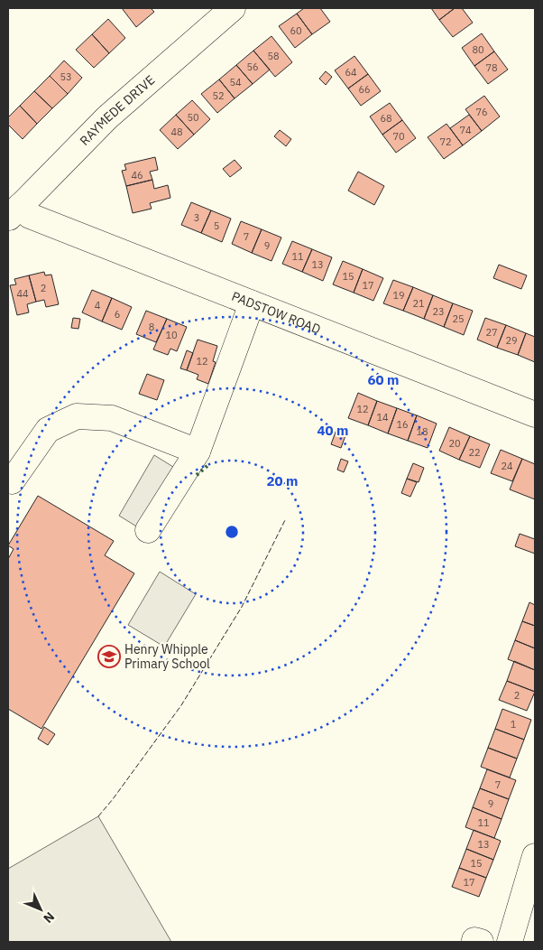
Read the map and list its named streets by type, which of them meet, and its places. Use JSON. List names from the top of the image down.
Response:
{
  "streets": {
    "street": ["RAYMEDE DRIVE", "PADSTOW ROAD"]
  },
  "crossings": [
    ["RAYMEDE DRIVE", "PADSTOW ROAD"]
  ],
  "places": {
    "school or university": ["Henry Whipple Primary School"]
  },
  "house_numbers": [
    "60",
    "80",
    "58",
    "56",
    "78",
    "64",
    "53",
    "54",
    "66",
    "52",
    "76",
    "50",
    "68",
    "74",
    "48",
    "70",
    "72",
    "46",
    "3",
    "5",
    "7",
    "9",
    "11",
    "13",
    "15",
    "17",
    "2",
    "44",
    "19",
    "21",
    "4",
    "23",
    "6",
    "25",
    "8",
    "27",
    "10",
    "29",
    "12",
    "12",
    "14",
    "16",
    "18",
    "20",
    "22",
    "24",
    "2",
    "1",
    "7",
    "9",
    "11",
    "13",
    "15",
    "17"
  ],
  "north": "bottom right",
  "rings": ["60 m", "40 m", "20 m"]
}
